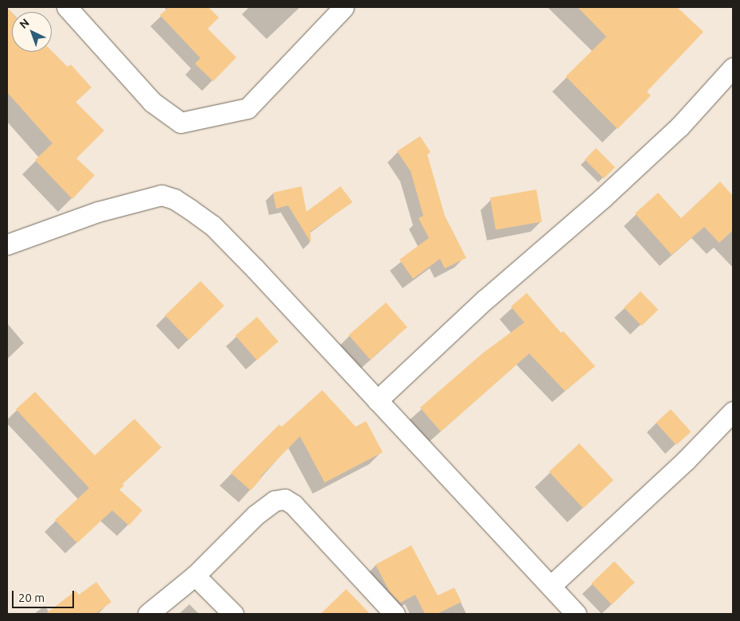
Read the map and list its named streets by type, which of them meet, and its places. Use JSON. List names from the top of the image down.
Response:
{
  "scale_bar": "20 m",
  "north": "top left"
}
